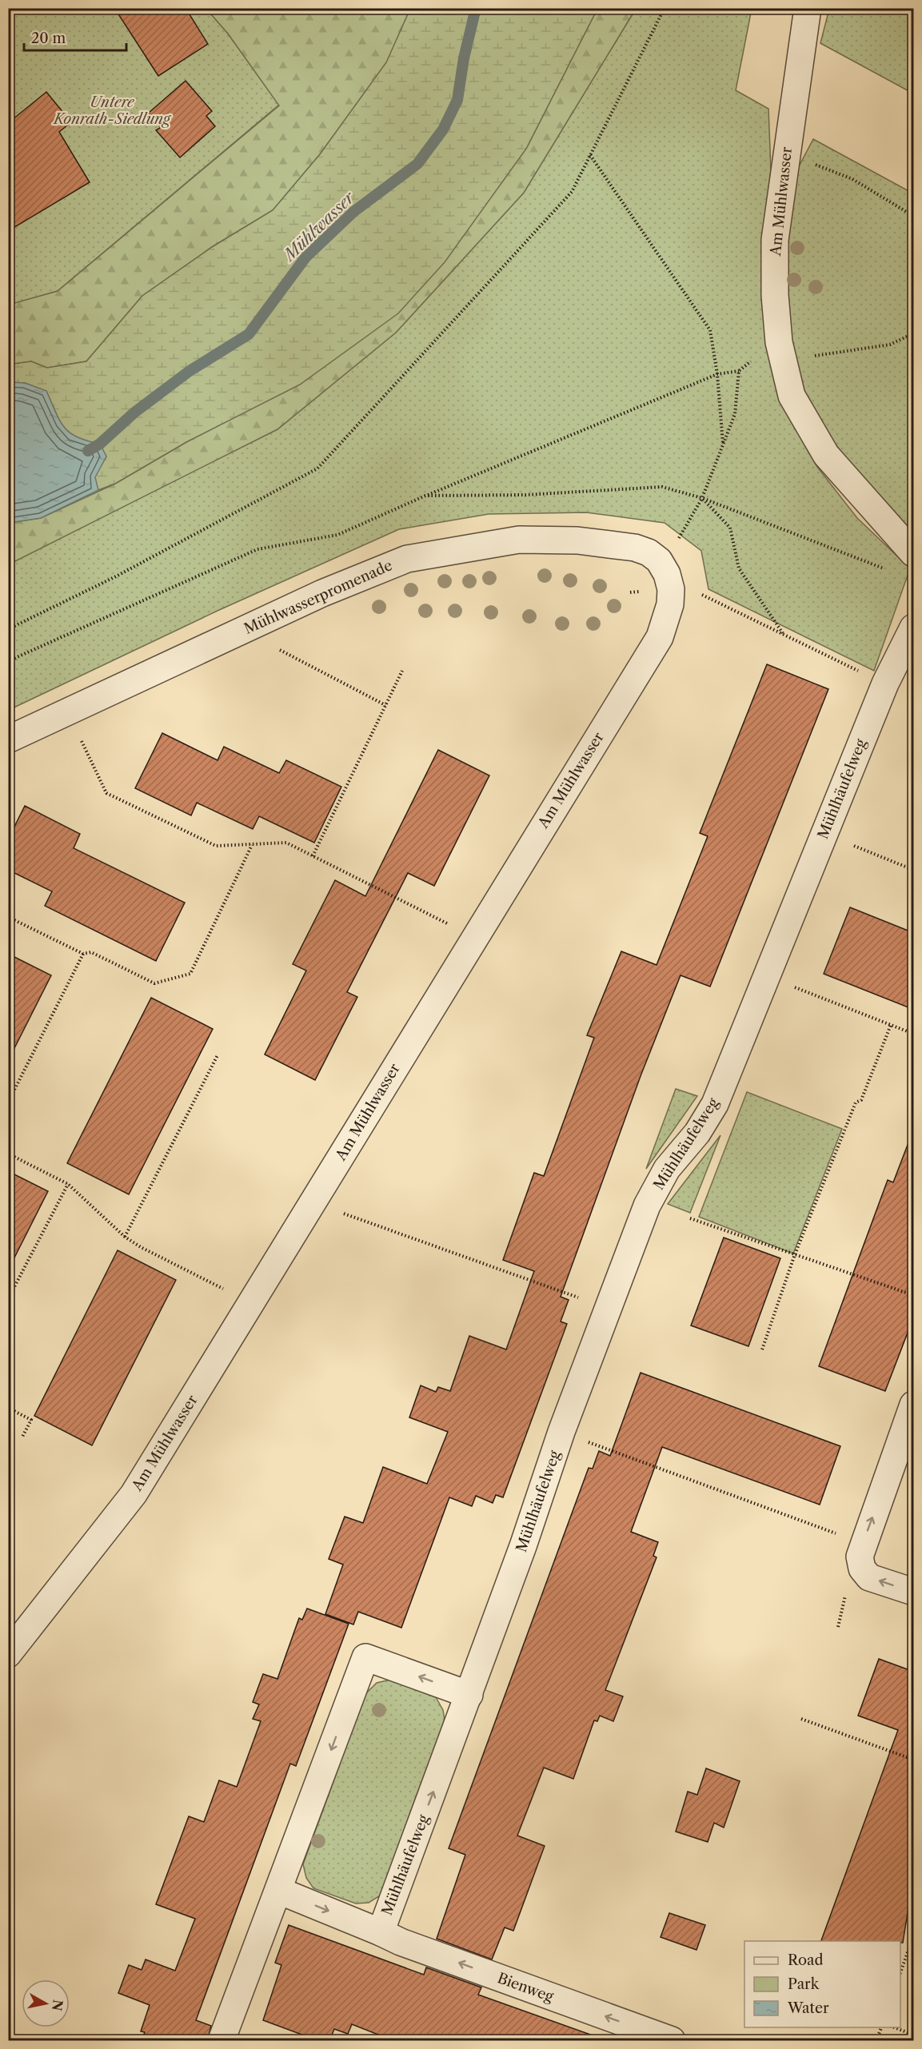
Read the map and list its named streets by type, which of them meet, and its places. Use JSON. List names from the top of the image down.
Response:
{
  "streets": {
    "street": [
      "Am Mühlwasser",
      "Mühlwasserpromenade",
      "Mühlhäufelweg",
      "Bienweg"
    ]
  },
  "crossings": [
    ["Am Mühlwasser", "Mühlwasserpromenade"],
    ["Mühlhäufelweg", "Bienweg"]
  ],
  "one_way": ["Bienweg"],
  "water": ["Mühlwasser"],
  "parks": ["Untere Konrath-Siedlung"],
  "legend": ["Road", "Park", "Water"],
  "scale_bar": "20 m",
  "north": "right"
}
